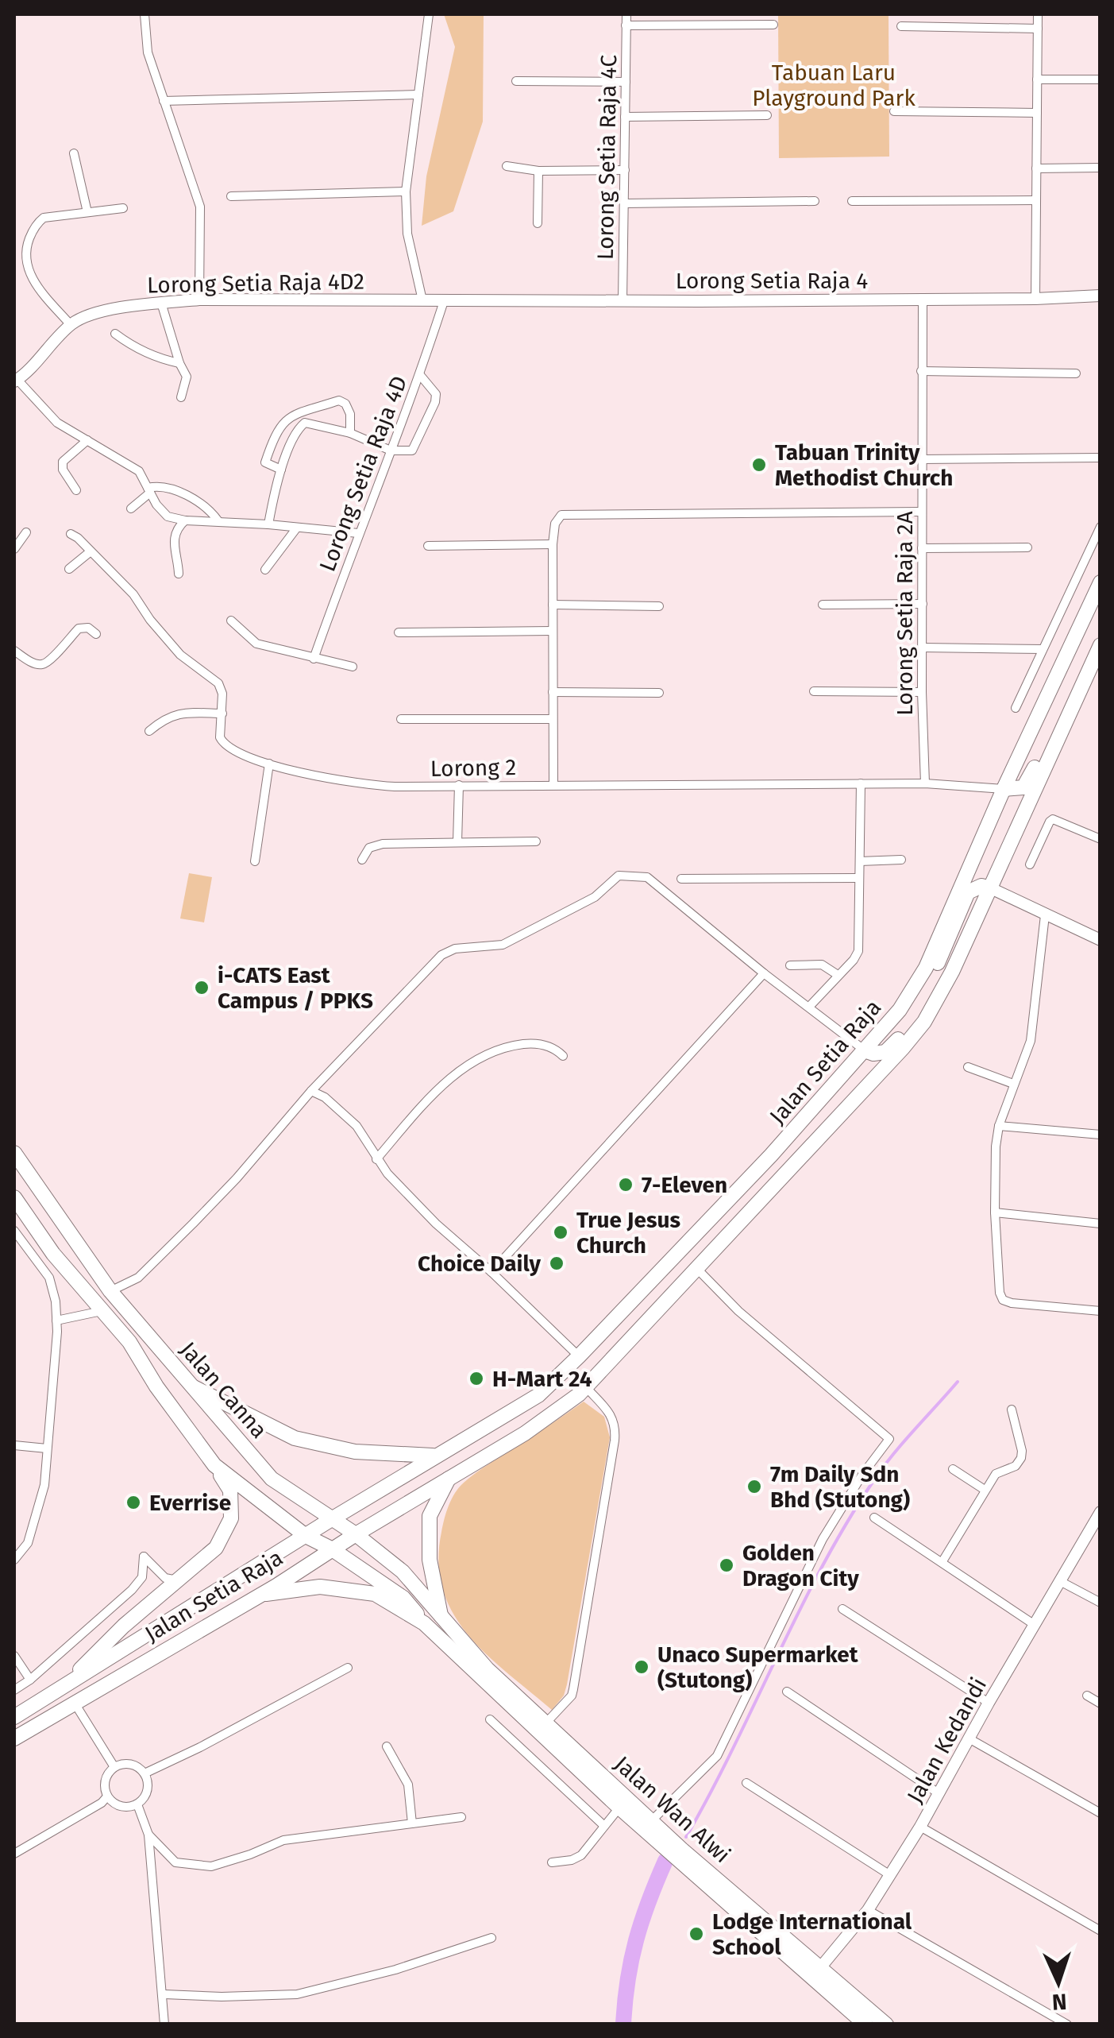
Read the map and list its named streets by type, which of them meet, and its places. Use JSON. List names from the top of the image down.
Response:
{
  "streets": {
    "main road": ["Jalan Setia Raja", "Jalan Canna", "Jalan Wan Alwi"],
    "street": [
      "Lorong Setia Raja 4C",
      "Lorong Setia Raja 4",
      "Lorong Setia Raja 4D2",
      "Lorong Setia Raja 4D",
      "Lorong Setia Raja 2A",
      "Lorong 2",
      "Jalan Kedandi"
    ]
  },
  "crossings": [
    ["Lorong Setia Raja 4C", "Lorong Setia Raja 4"],
    ["Lorong Setia Raja 4", "Lorong Setia Raja 4D2"],
    ["Lorong Setia Raja 4", "Lorong Setia Raja 4D"],
    ["Lorong Setia Raja 4", "Lorong Setia Raja 2A"],
    ["Lorong Setia Raja 4D2", "Lorong Setia Raja 4D"],
    ["Lorong Setia Raja 2A", "Lorong 2"],
    ["Lorong 2", "Jalan Setia Raja"],
    ["Jalan Setia Raja", "Jalan Canna"],
    ["Jalan Canna", "Jalan Wan Alwi"],
    ["Jalan Kedandi", "Jalan Wan Alwi"]
  ],
  "parks": ["Tabuan Laru Playground Park"],
  "places": [
    "Tabuan Trinity Methodist Church",
    "i-CATS East Campus / PPKS",
    "7-Eleven",
    "True Jesus Church",
    "Choice Daily",
    "H-Mart 24",
    "7m Daily Sdn Bhd (Stutong)",
    "Everrise",
    "Golden Dragon City",
    "Unaco Supermarket (Stutong)",
    "Lodge International School"
  ],
  "north": "bottom"
}
